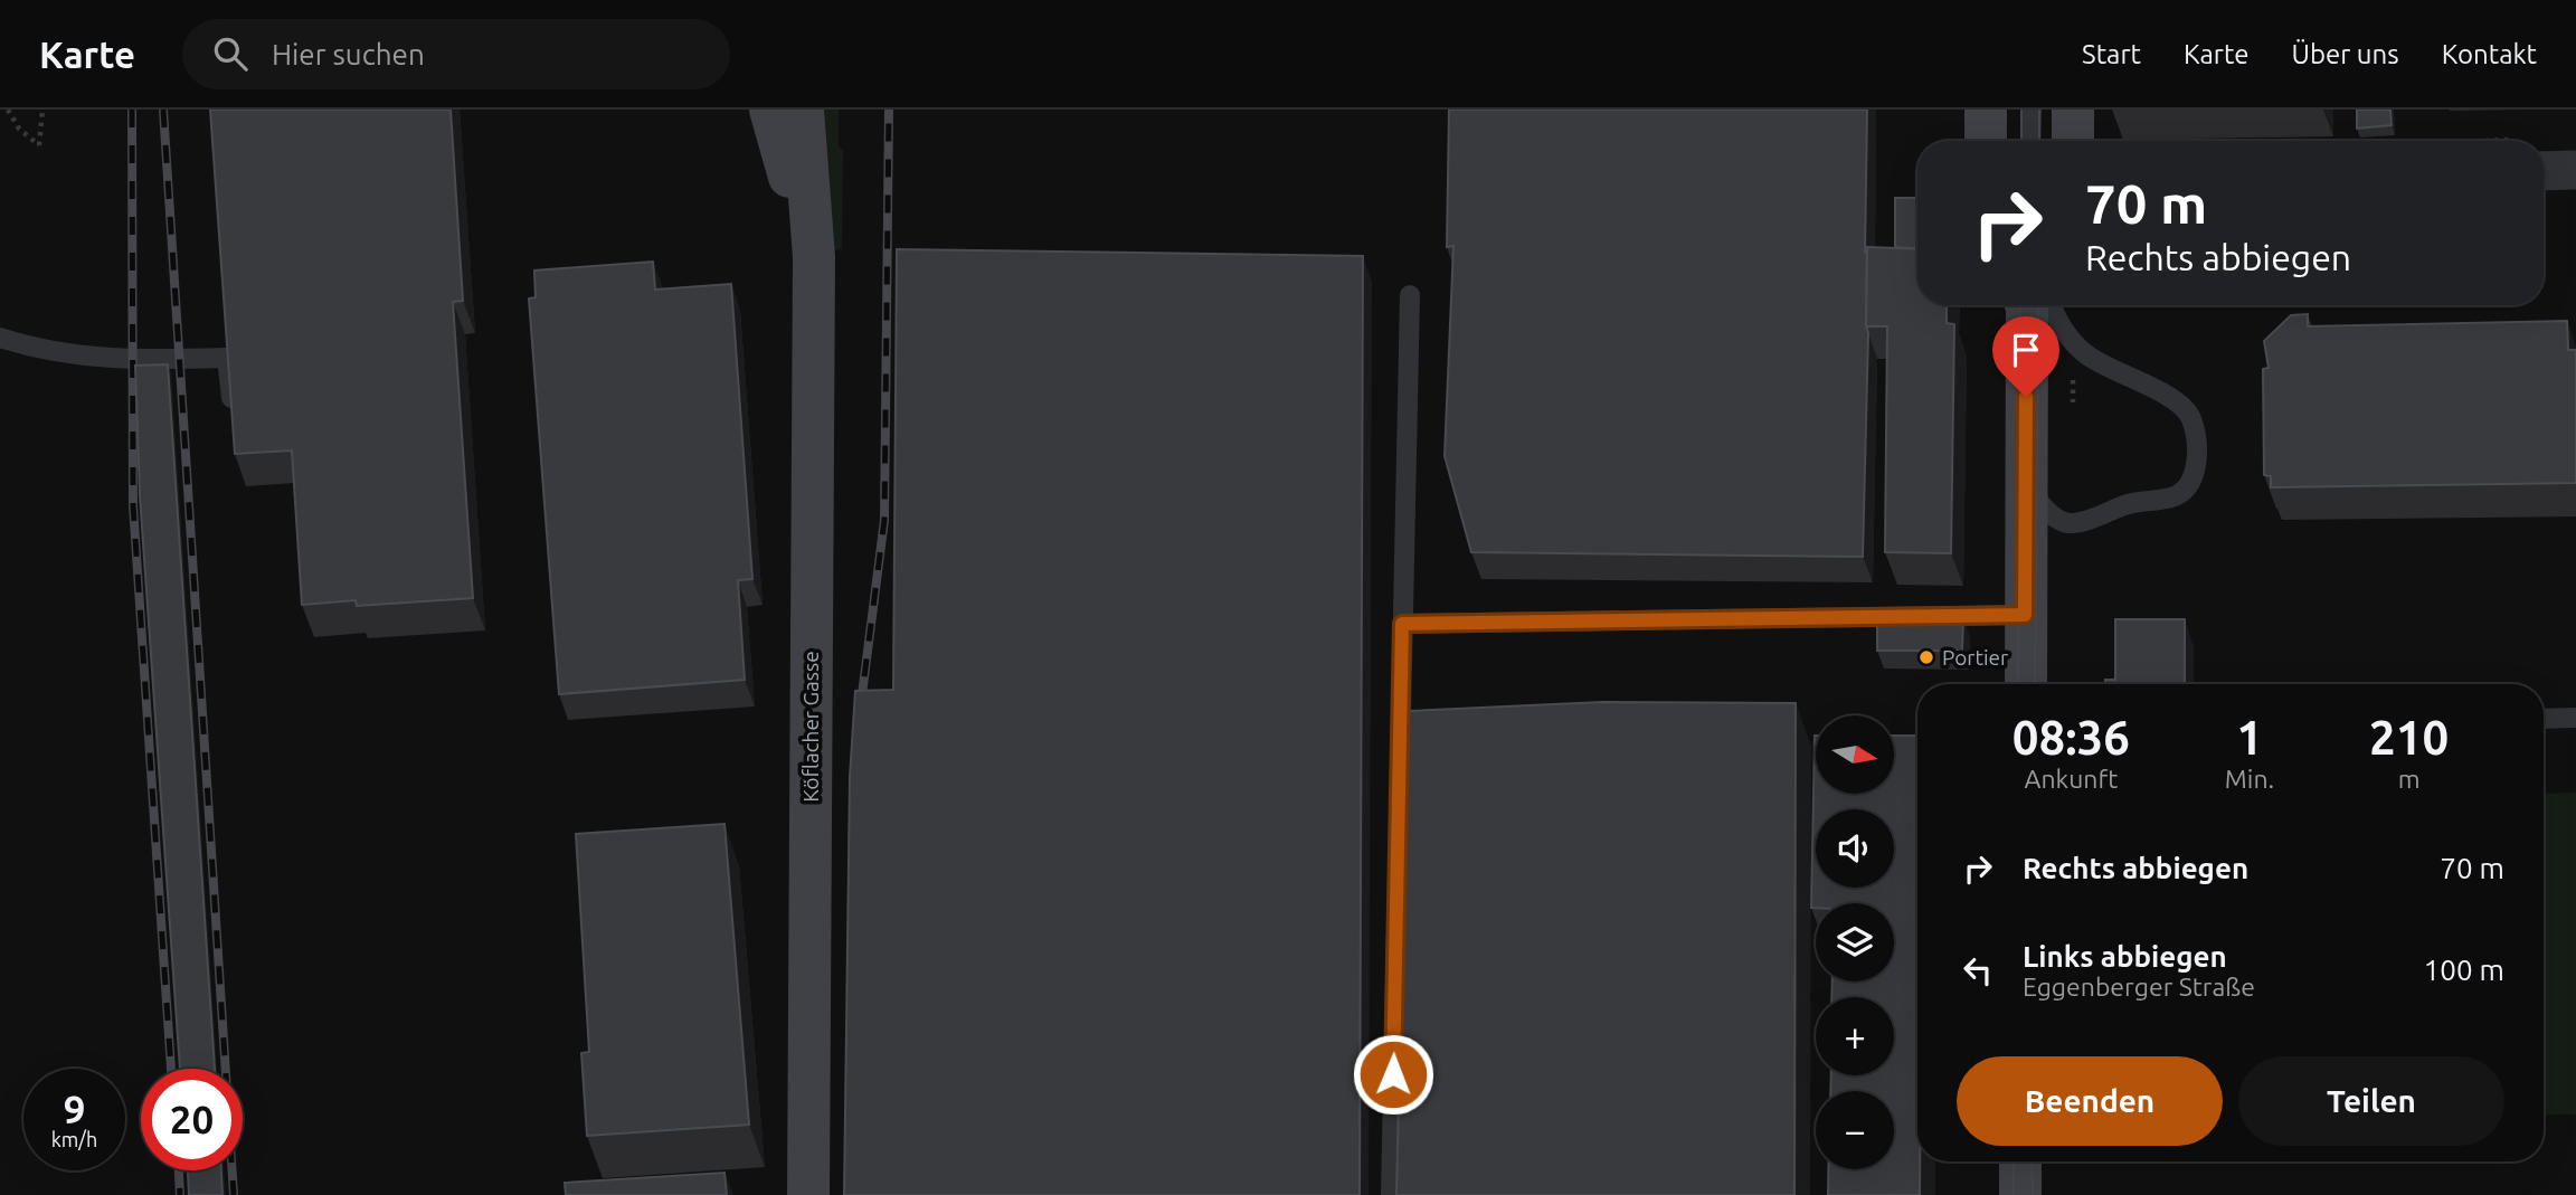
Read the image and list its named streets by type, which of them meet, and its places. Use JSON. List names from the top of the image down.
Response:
{
  "streets": {
    "street": ["Köflacher Gasse"]
  },
  "places": ["Portier"],
  "north": "right",
  "page": {
    "header": "Karte",
    "search": "Hier suchen",
    "nav": [
      "Start",
      "Karte",
      "Über uns",
      "Kontakt"
    ],
    "turn": ["70 m", "Rechts abbiegen"],
    "eta": [
      "08:36",
      "Ankunft",
      "1",
      "Min.",
      "210",
      "m"
    ],
    "map_buttons": ["+", "−"],
    "list": [
      {
        "name": "Rechts abbiegen",
        "value": "70 m"
      },
      {
        "name": "Links abbiegen",
        "note": "Eggenberger Straße",
        "value": "100 m"
      }
    ],
    "buttons": ["Beenden", "Teilen"],
    "speed": "9 km/h",
    "limit": "20"
  }
}
